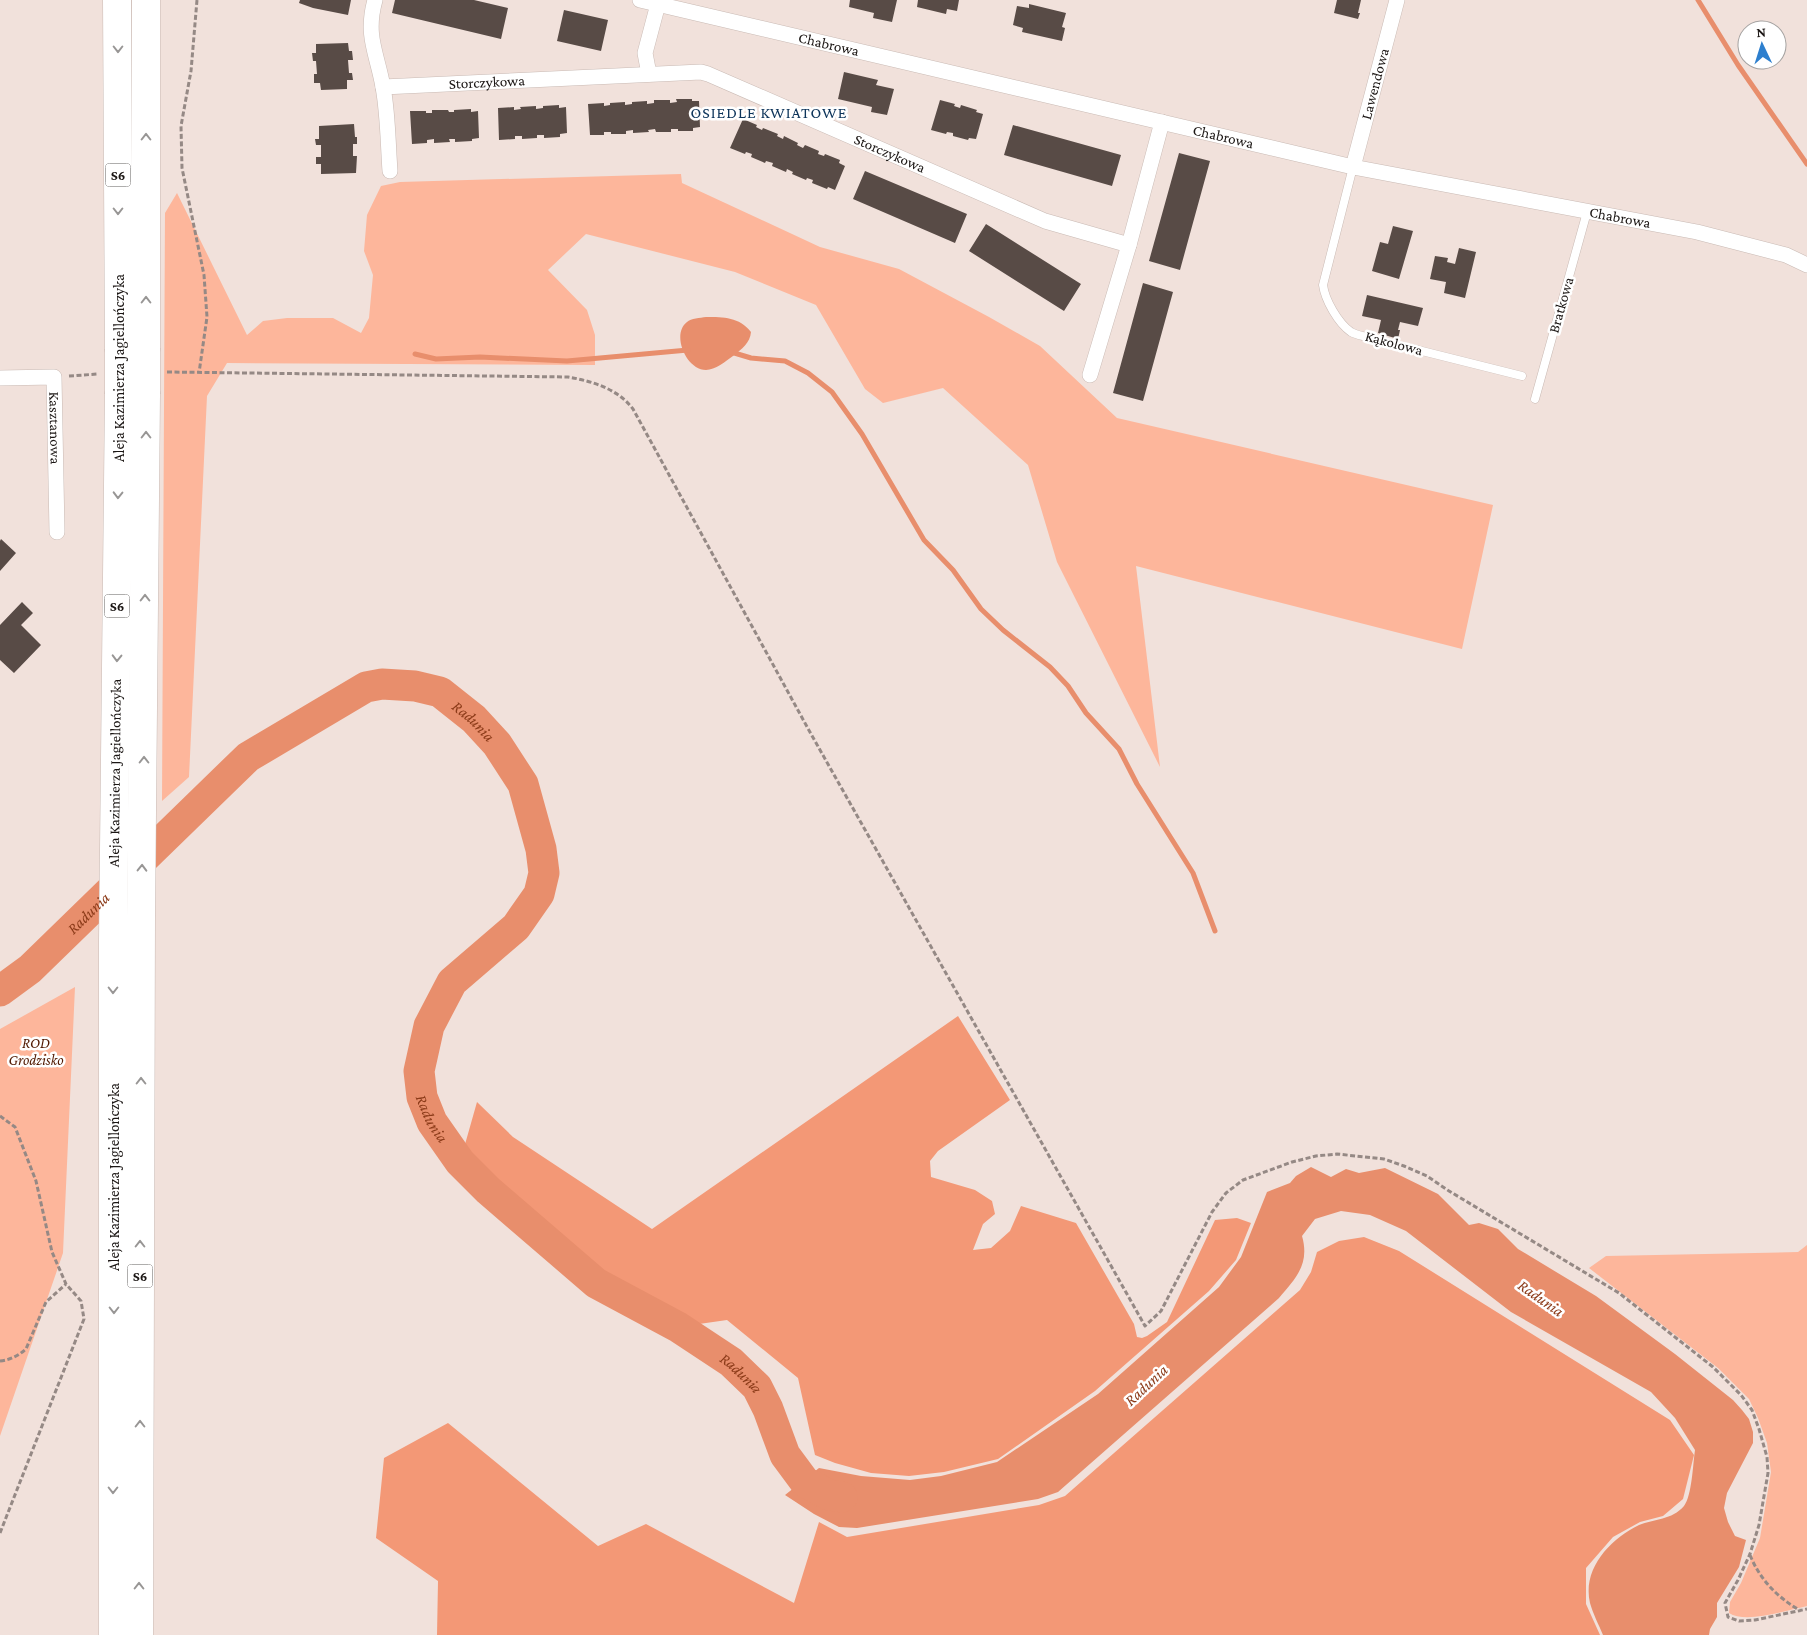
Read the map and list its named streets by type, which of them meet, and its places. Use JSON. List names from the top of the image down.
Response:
{
  "streets": {
    "highway": ["S6", "Aleja Kazimierza Jagiellończyka"],
    "street": [
      "Chabrowa",
      "Storczykowa",
      "Lawendowa",
      "Kasztanowa"
    ],
    "lane": ["Bratkowa", "Kąkolowa"]
  },
  "crossings": [
    ["Chabrowa", "Lawendowa"],
    ["Chabrowa", "Bratkowa"],
    ["Chabrowa", "Kąkolowa"],
    ["Lawendowa", "Kąkolowa"]
  ],
  "districts": ["OSIEDLE KWIATOWE"],
  "water": ["Radunia"],
  "parks": ["ROD Grodzisko"],
  "north": "top"
}
